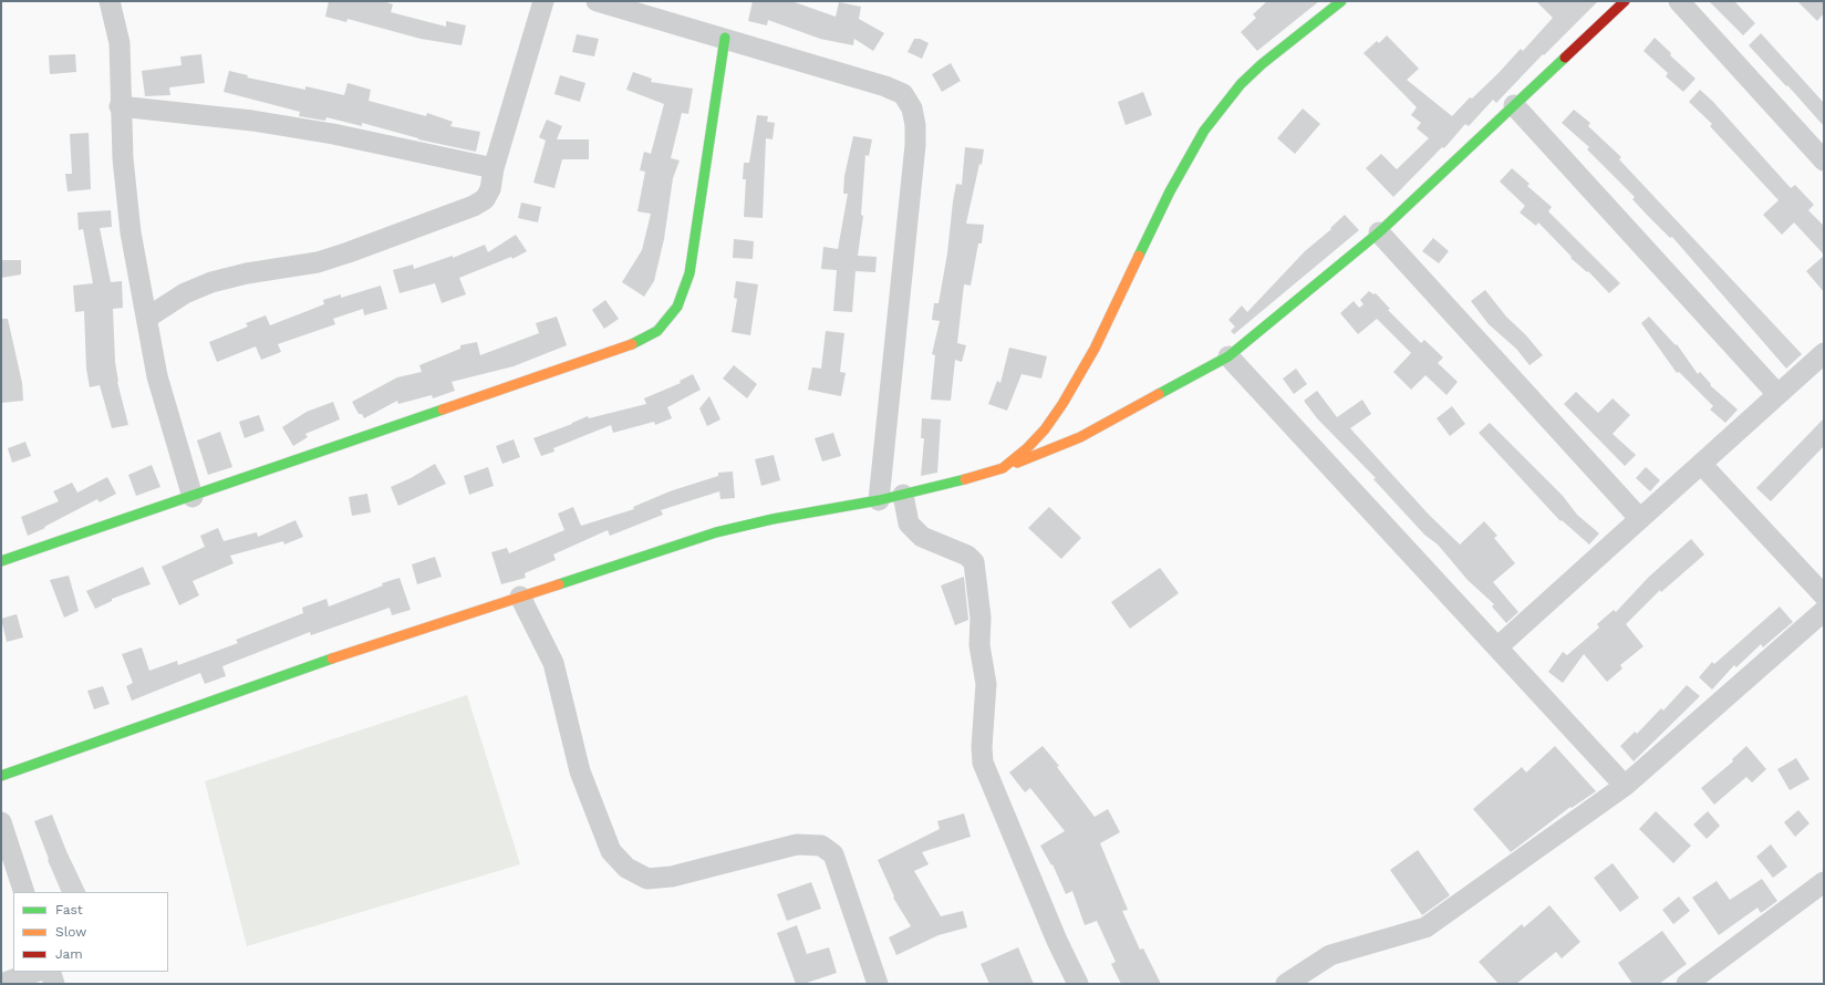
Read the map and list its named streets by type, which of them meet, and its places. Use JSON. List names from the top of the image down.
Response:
{
  "legend": ["Fast", "Slow", "Jam"]
}
